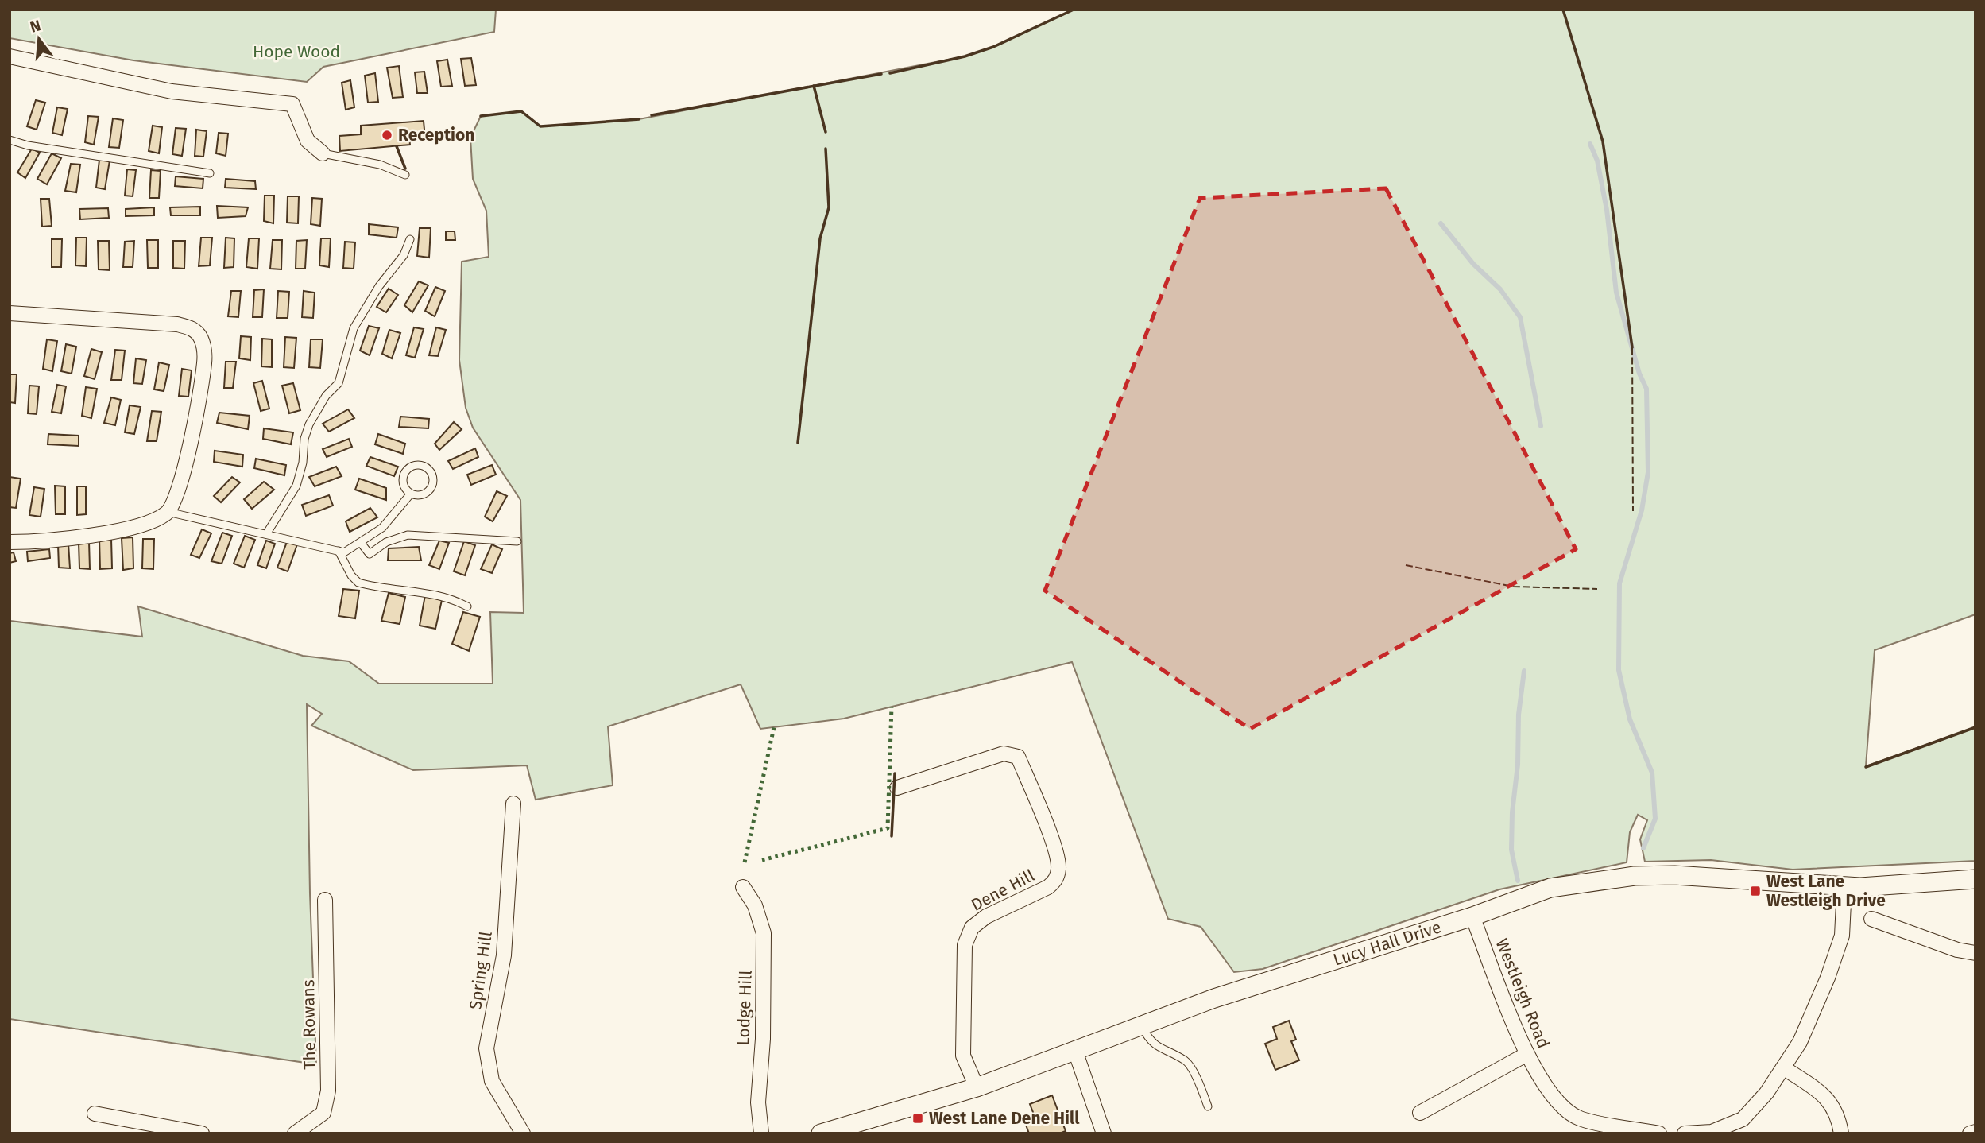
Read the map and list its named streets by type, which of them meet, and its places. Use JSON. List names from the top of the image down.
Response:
{
  "streets": {
    "street": [
      "Dene Hill",
      "Lucy Hall Drive",
      "Spring Hill",
      "Westleigh Road",
      "Lodge Hill",
      "The Rowans"
    ]
  },
  "crossings": [
    ["Dene Hill", "Lucy Hall Drive"],
    ["Lucy Hall Drive", "Westleigh Road"]
  ],
  "parks": ["Hope Wood"],
  "places": {
    "other": ["Reception"],
    "transit": ["West Lane Westleigh Drive", "West Lane Dene Hill"]
  },
  "north": "top"
}
